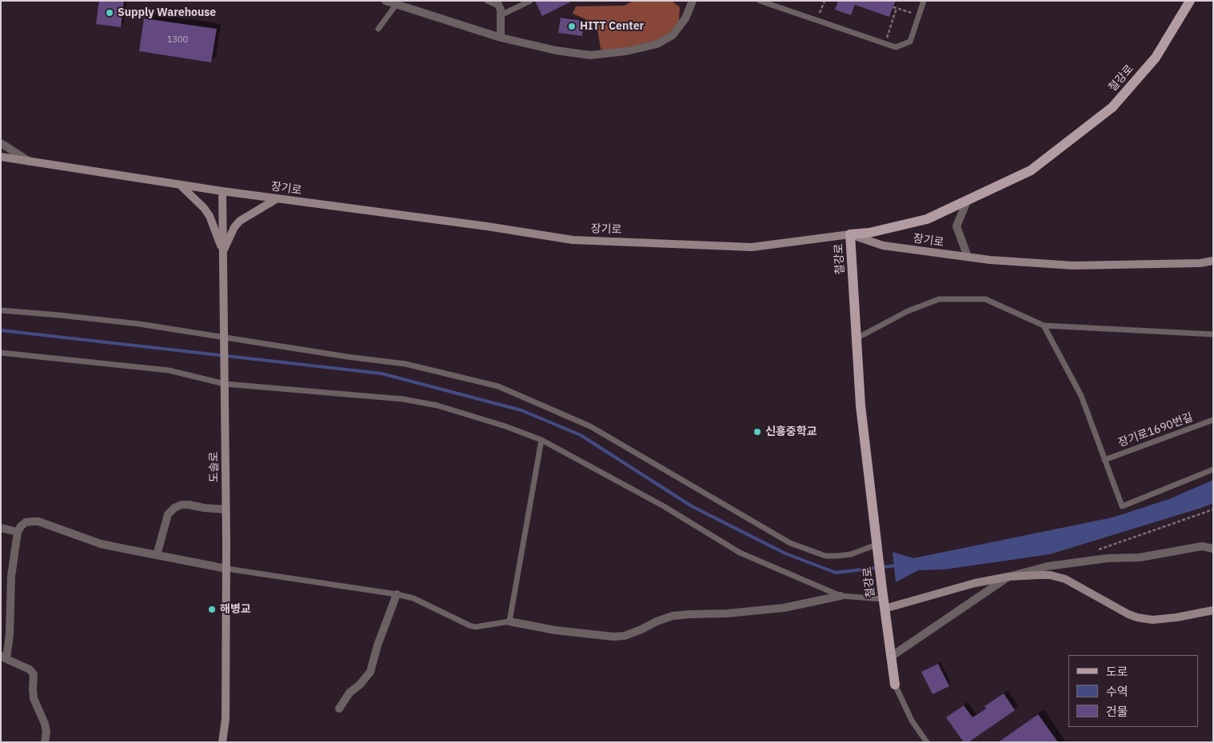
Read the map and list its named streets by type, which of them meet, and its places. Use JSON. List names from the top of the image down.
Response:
{
  "streets": {
    "main road": ["철강로", "장기로", "도솔로"],
    "lane": ["장기로1690번길"]
  },
  "crossings": [
    ["철강로", "장기로"],
    ["장기로", "도솔로"]
  ],
  "places": [
    "Supply Warehouse",
    "HITT Center",
    "신흥중학교",
    "해병교"
  ],
  "house_numbers": ["1300"],
  "legend": ["도로", "수역", "건물"]
}
